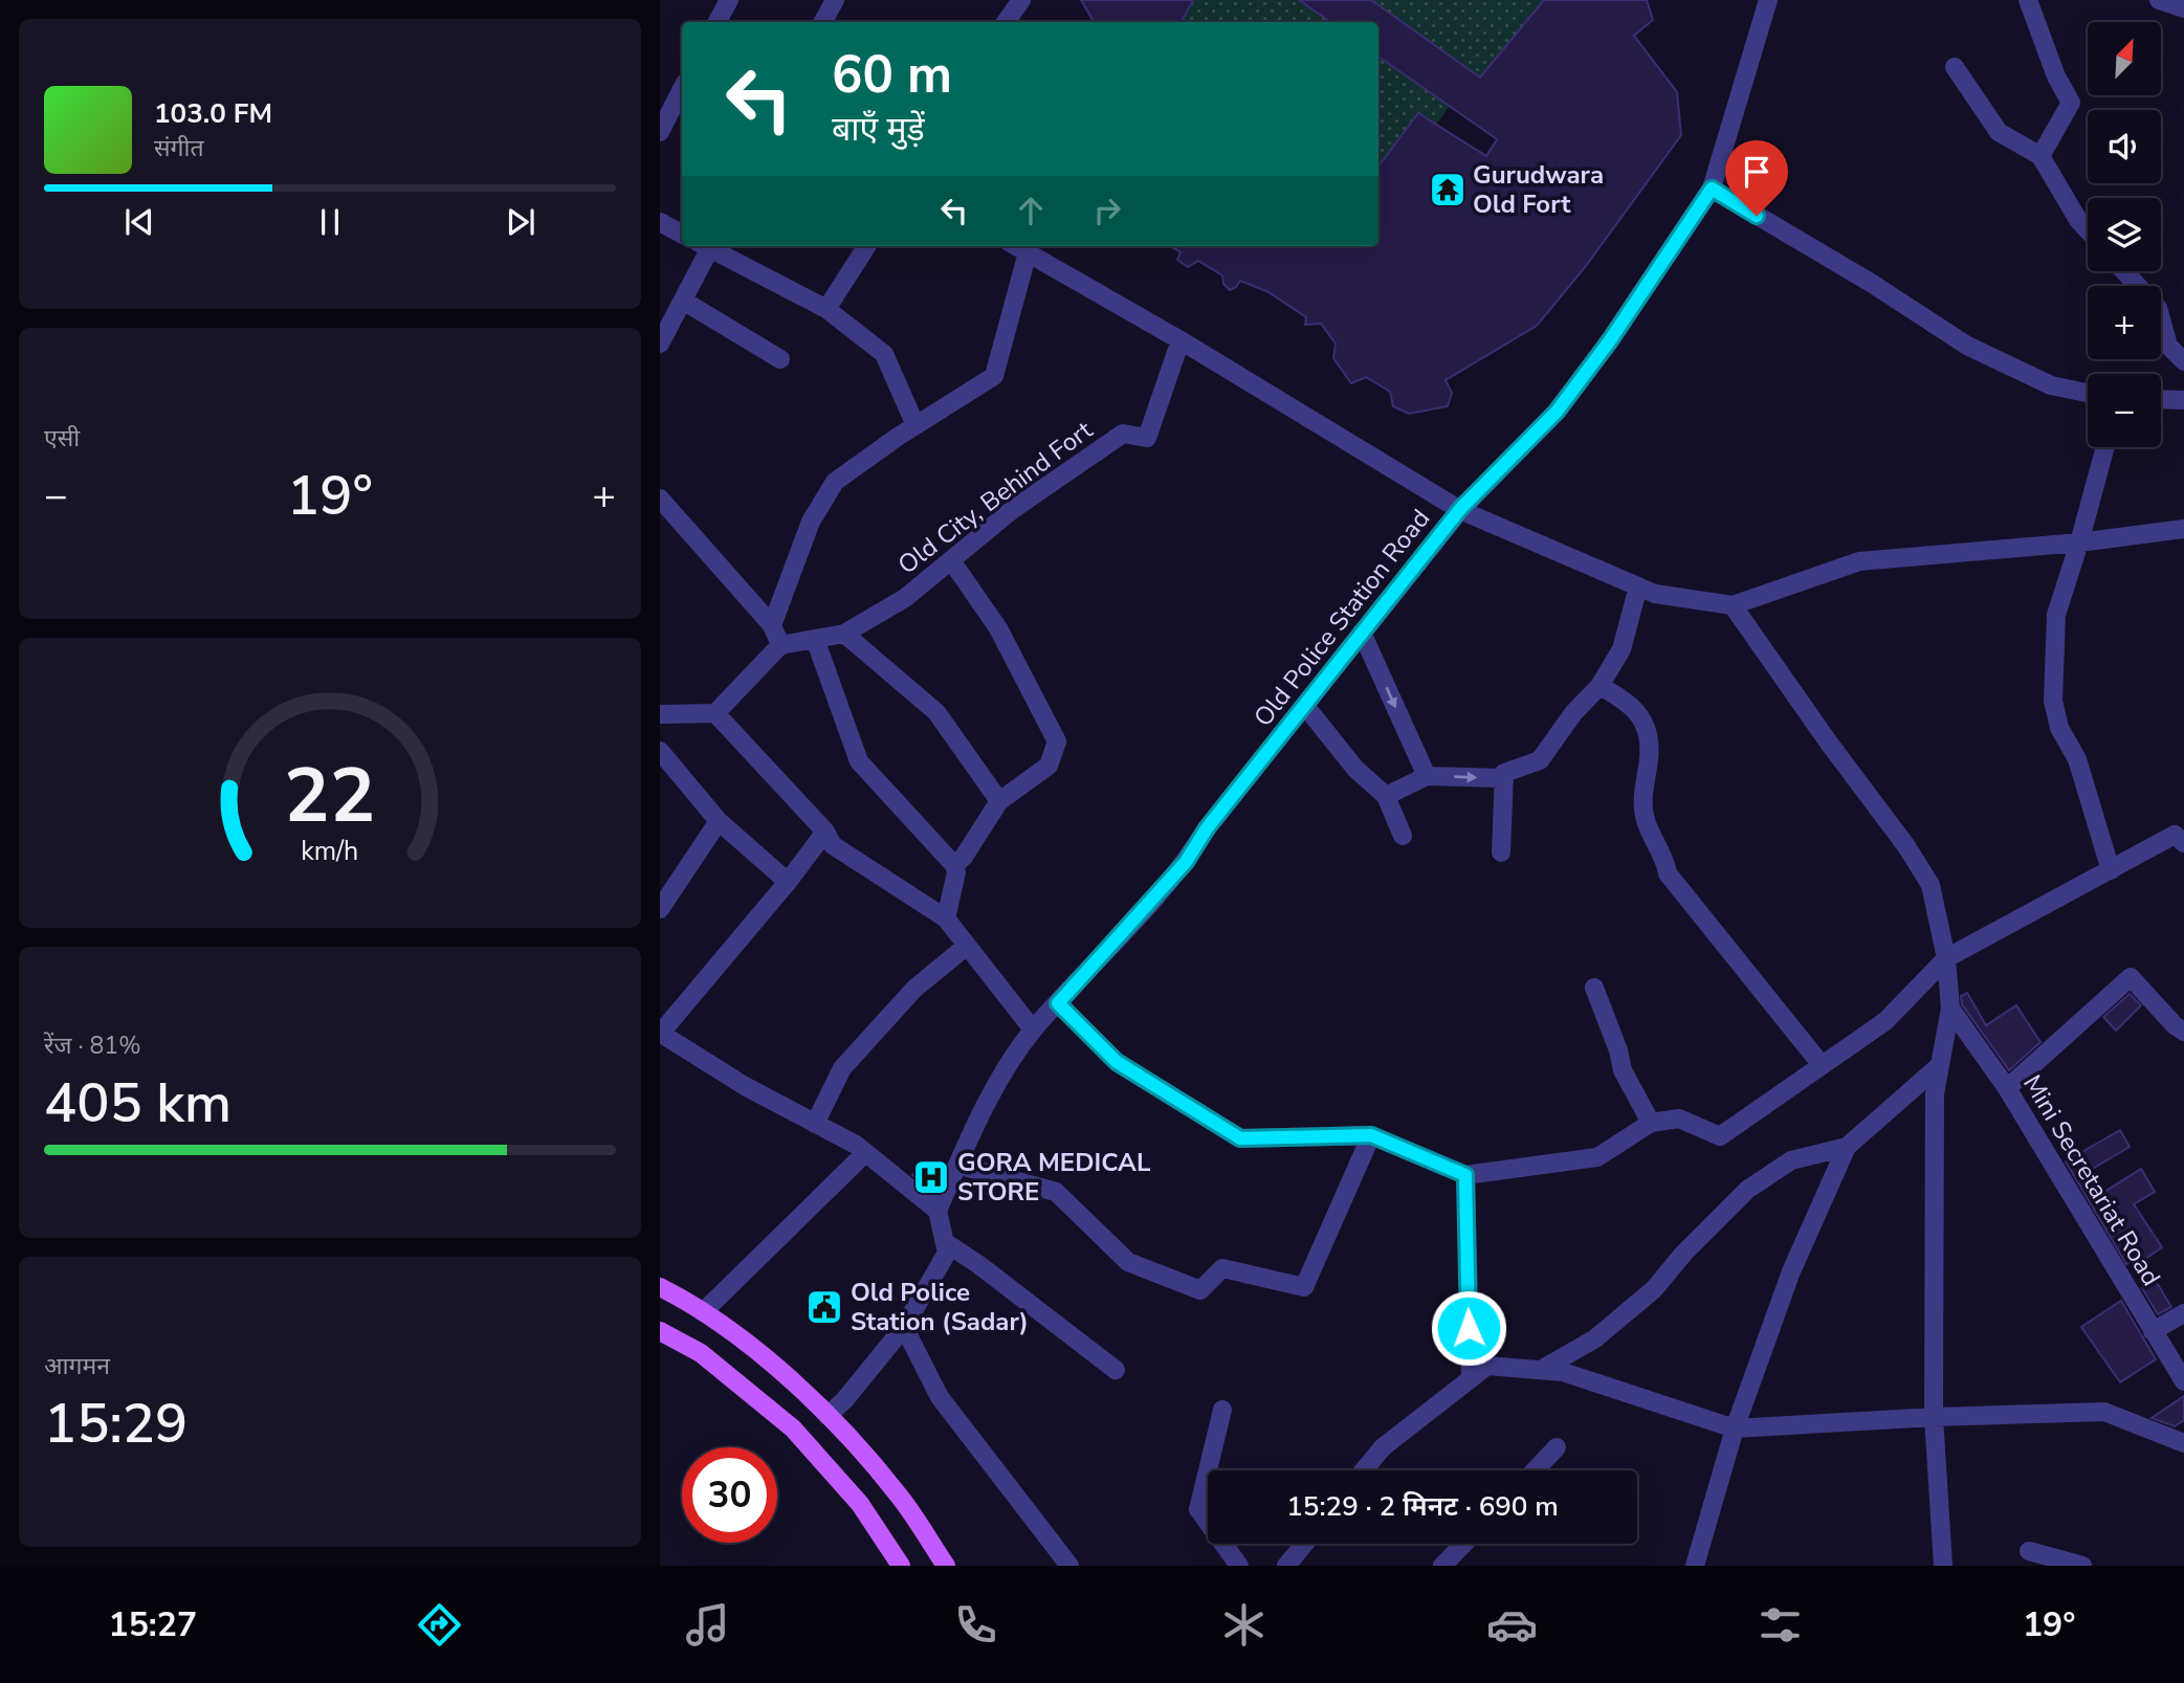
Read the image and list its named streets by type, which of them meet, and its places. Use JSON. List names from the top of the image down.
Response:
{
  "streets": {
    "street": ["Old City, Behind Fort", "Old Police Station Road", "Mini Secretariat Road"]
  },
  "places": {
    "temple": ["Gurudwara Old Fort"],
    "hospital": ["GORA MEDICAL STORE"],
    "public building": ["Old Police Station (Sadar)"]
  },
  "north": "top right",
  "page": {
    "map_buttons": ["+", "−"],
    "turn": ["60 m", "बाएँ मुड़ें"],
    "song": ["103.0 FM", "संगीत"],
    "tile": [
      "एसी",
      ["रेंज · 81%", "405 km"],
      ["आगमन", "15:29"]
    ],
    "heat": ["−", "19°", "+"],
    "limit": "30",
    "trip": "15:29 · 2 मिनट · 690 m",
    "tabs": ["15:27", "19°"],
    "gauge": ["22", "km/h"]
  }
}
